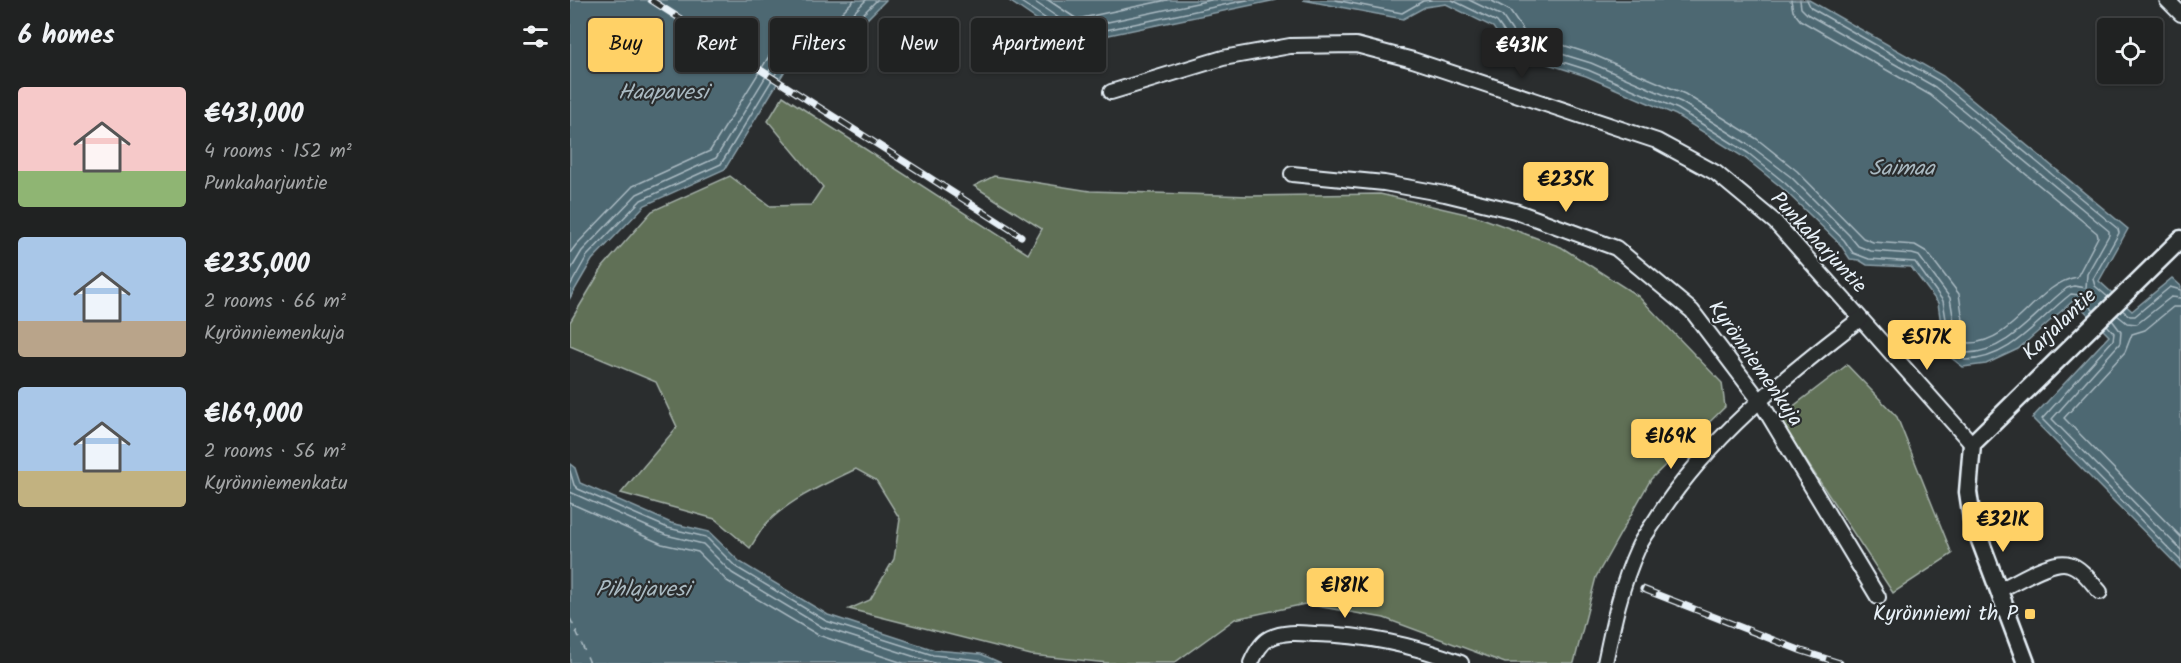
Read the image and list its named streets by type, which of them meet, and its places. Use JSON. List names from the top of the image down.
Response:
{
  "streets": {
    "street": ["Punkaharjuntie", "Karjalantie", "Kyrönniemenkuja"]
  },
  "crossings": [
    ["Punkaharjuntie", "Karjalantie"]
  ],
  "water": ["Haapavesi", "Saimaa", "Pihlajavesi"],
  "places": {
    "transit": ["Kyrönniemi th P"]
  },
  "page": {
    "heading": "6 homes",
    "chip": [
      "Buy",
      "Rent",
      "Filters",
      "New",
      "Apartment"
    ],
    "price": [
      "€431K",
      "€235K",
      "€517K",
      "€169K",
      "€321K",
      "€181K"
    ],
    "list": [
      {
        "name": "€431,000",
        "note": "4 rooms · 152 m² · Punkaharjuntie"
      },
      {
        "name": "€235,000",
        "note": "2 rooms · 66 m² · Kyrönniemenkuja"
      },
      {
        "name": "€169,000",
        "note": "2 rooms · 56 m² · Kyrönniemenkatu"
      }
    ]
  }
}
